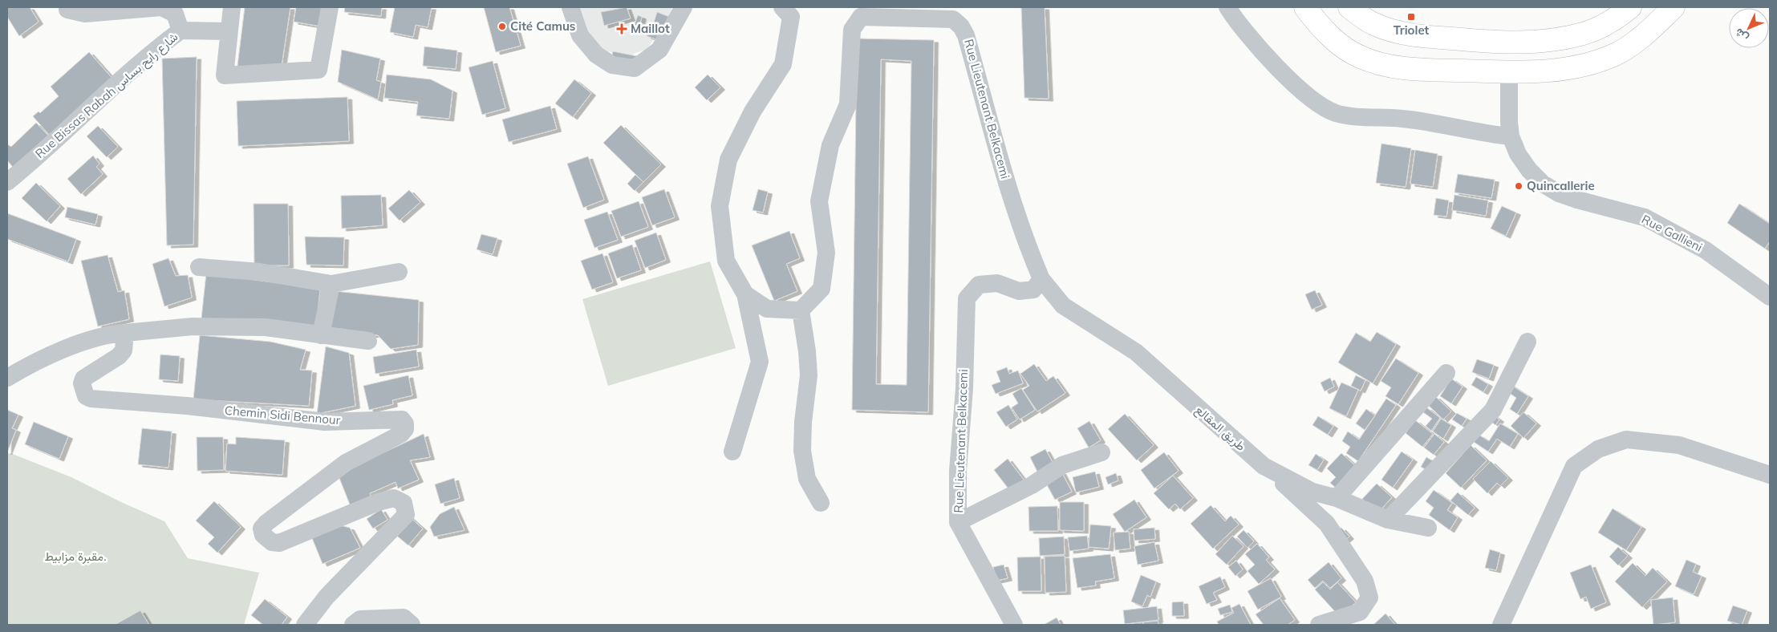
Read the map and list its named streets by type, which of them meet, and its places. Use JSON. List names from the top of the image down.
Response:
{
  "streets": {
    "street": [
      "Rue Bissas Rabah شارع رابح بساس",
      "Rue Lieutenant Belkacemi",
      "Rue Gallieni",
      "Chemin Sidi Bennour",
      "طريق المقالع"
    ]
  },
  "crossings": [
    ["Rue Lieutenant Belkacemi", "طريق المقالع"]
  ],
  "parks": ["مقبرة مزابيط."],
  "places": {
    "transit": ["Triolet"],
    "other": ["Cité Camus", "Quincallerie"],
    "health": ["Maillot"]
  },
  "north": "bottom left"
}
